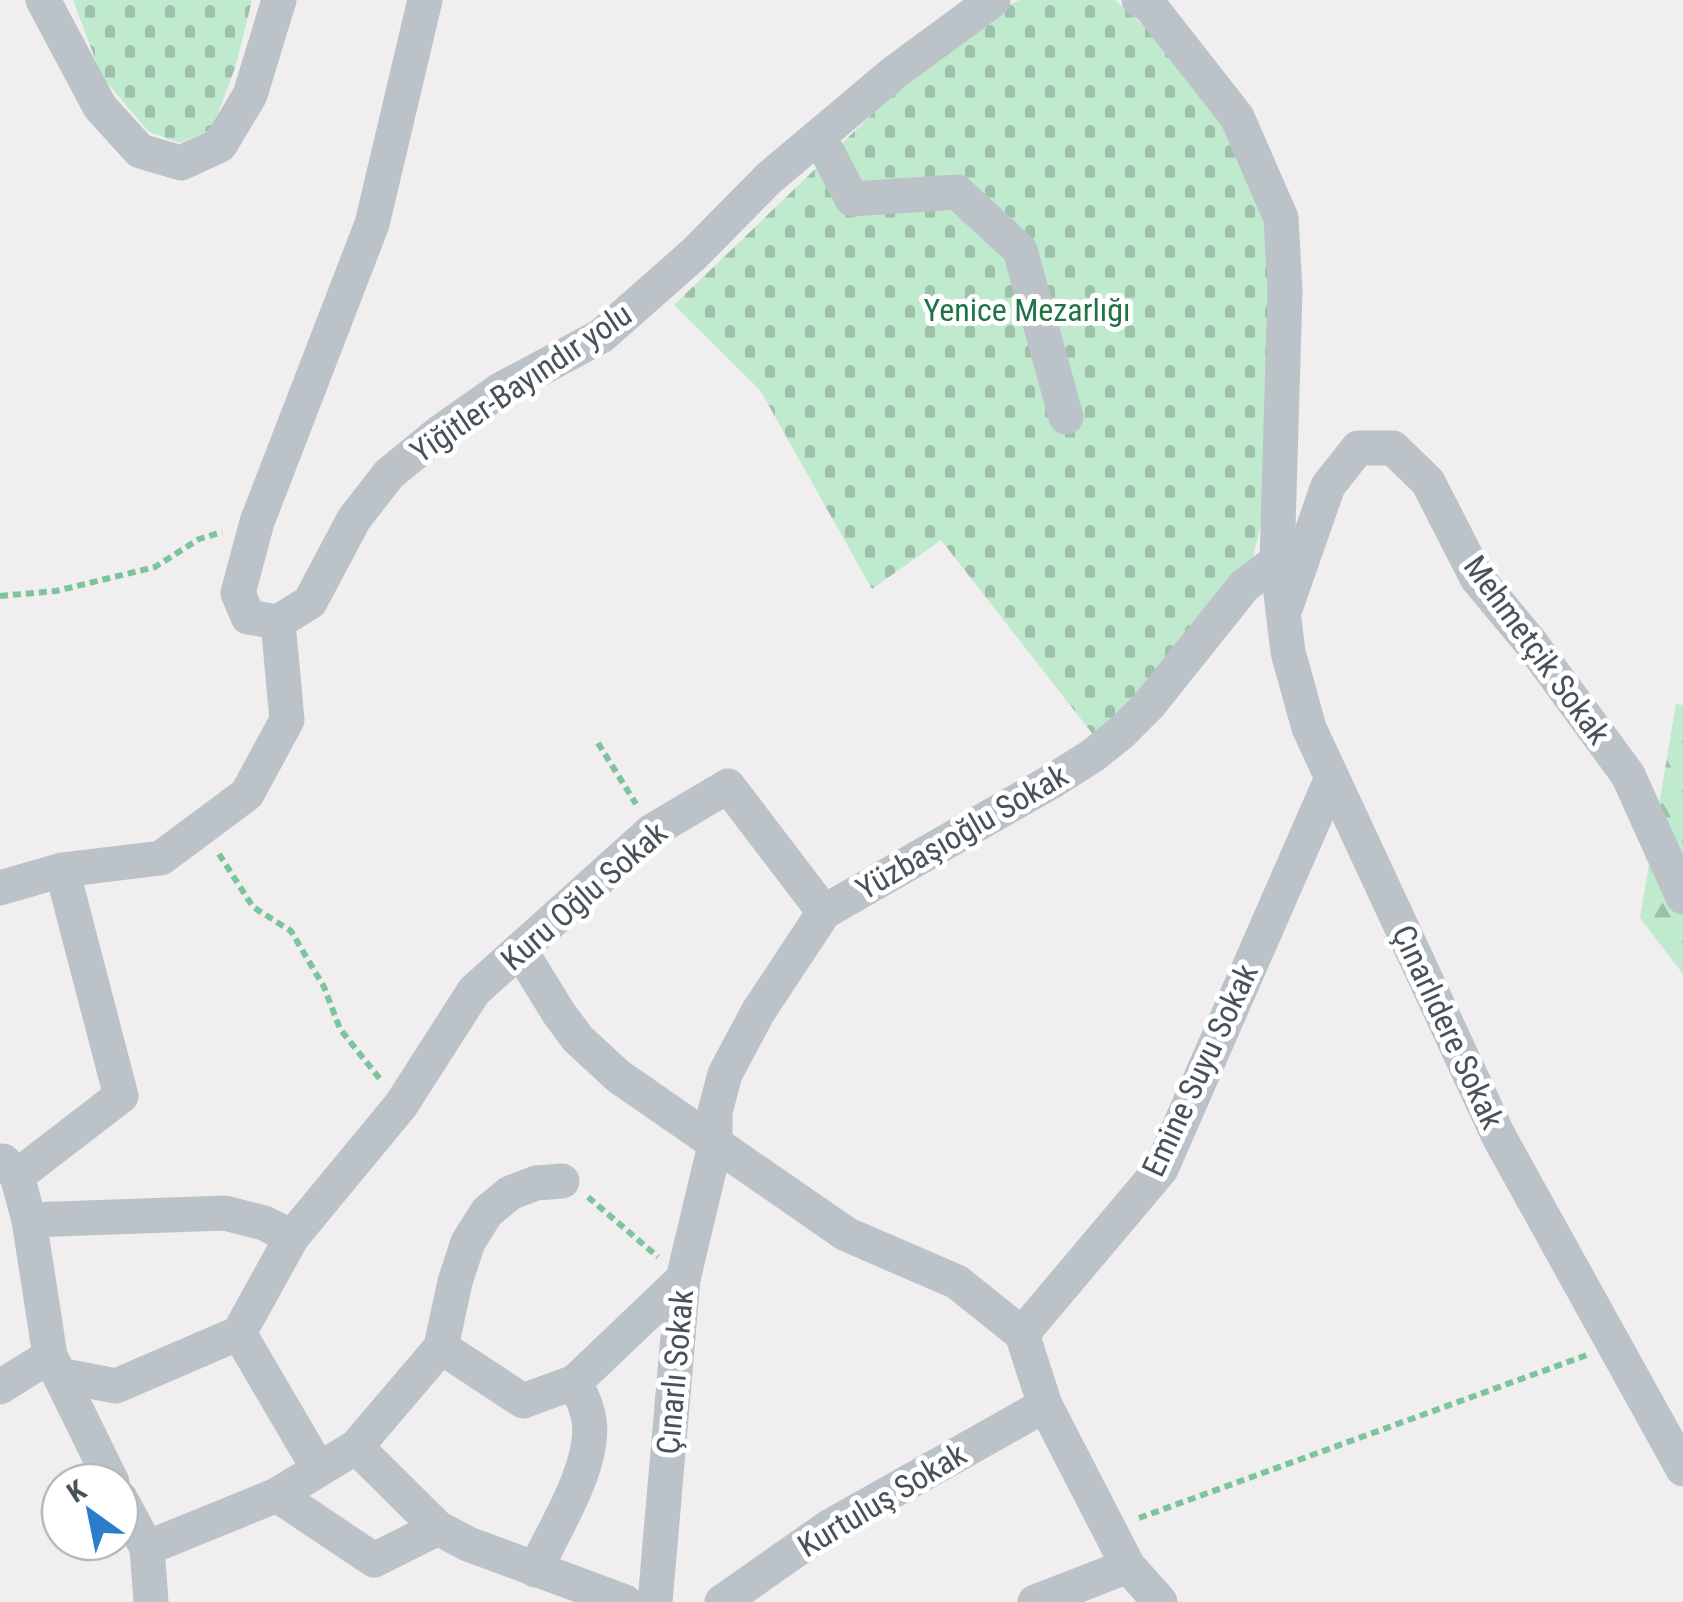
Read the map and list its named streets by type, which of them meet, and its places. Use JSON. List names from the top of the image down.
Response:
{
  "streets": {
    "street": [
      "Yiğitler-Bayındır yolu",
      "Mehmetçik Sokak",
      "Yüzbaşıoğlu Sokak",
      "Kuru Oğlu Sokak",
      "Çınarlıdere Sokak",
      "Emine Suyu Sokak",
      "Çınarlı Sokak",
      "Kurtuluş Sokak"
    ]
  },
  "crossings": [
    ["Mehmetçik Sokak", "Çınarlıdere Sokak"],
    ["Yüzbaşıoğlu Sokak", "Kuru Oğlu Sokak"],
    ["Yüzbaşıoğlu Sokak", "Çınarlıdere Sokak"],
    ["Yüzbaşıoğlu Sokak", "Çınarlı Sokak"],
    ["Çınarlıdere Sokak", "Emine Suyu Sokak"]
  ],
  "parks": ["Yenice Mezarlığı"],
  "north": "top left"
}
